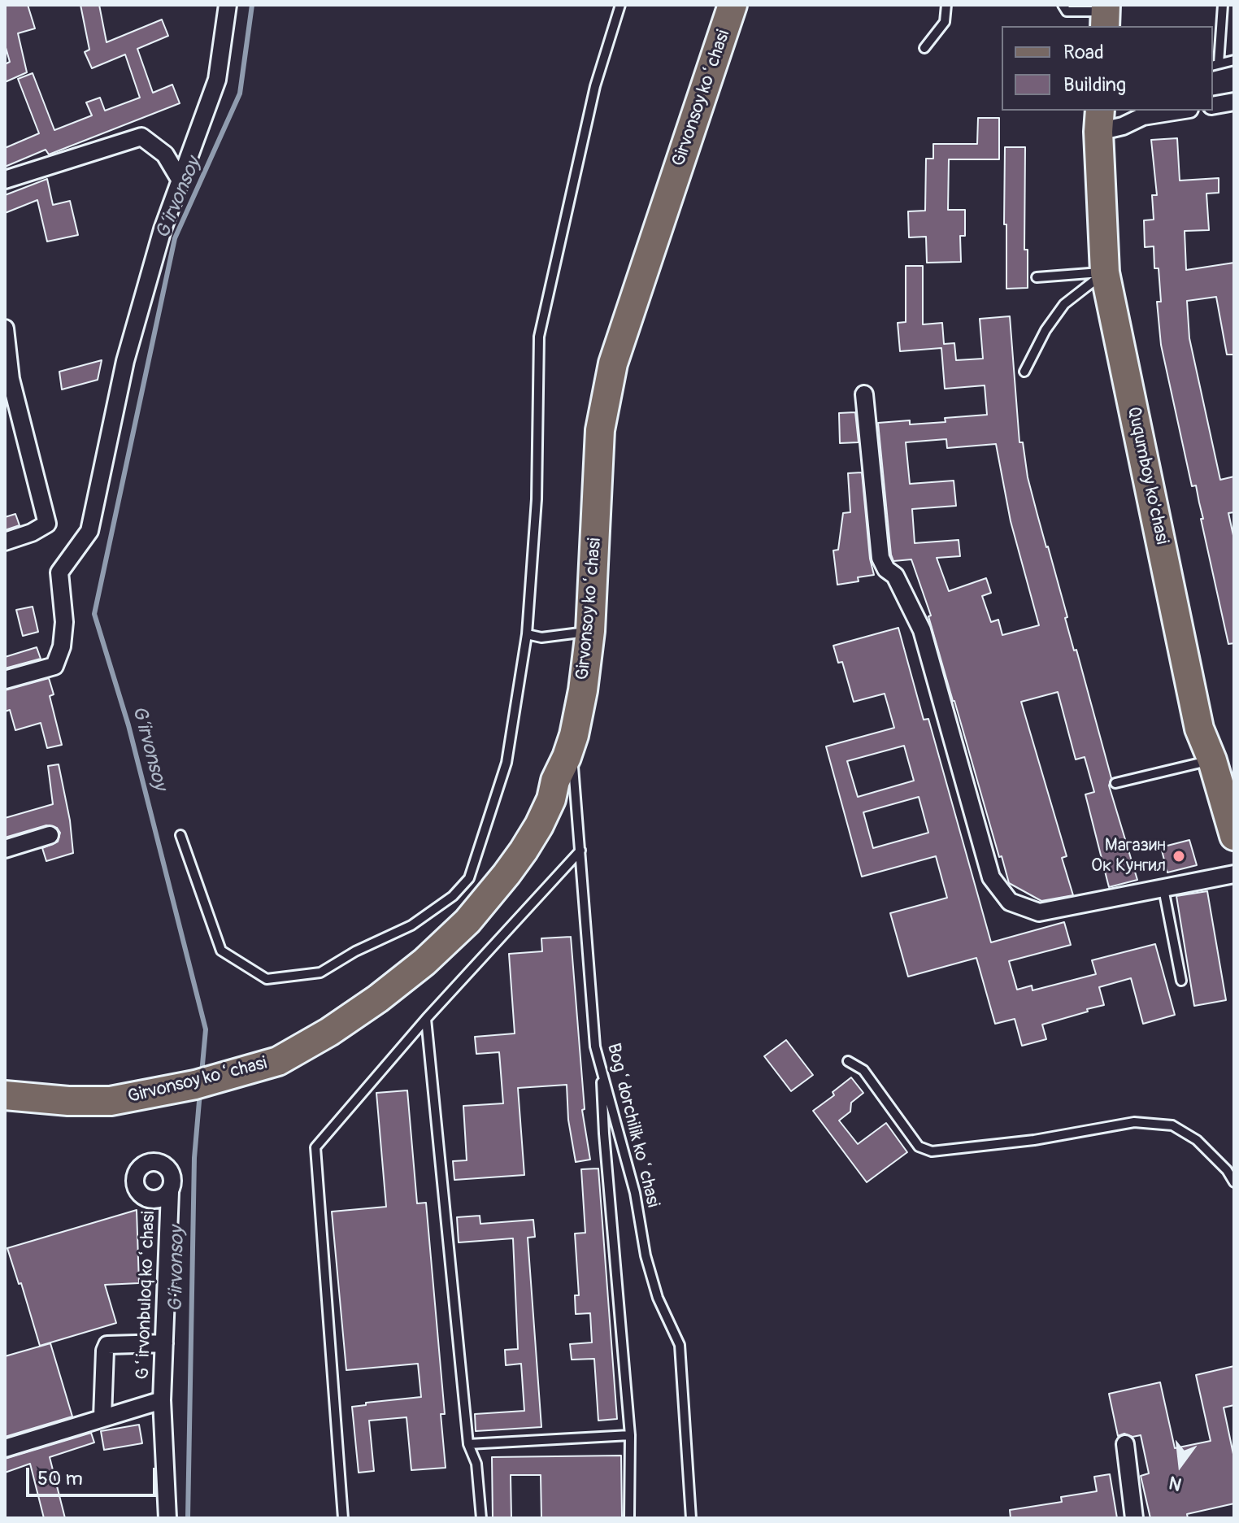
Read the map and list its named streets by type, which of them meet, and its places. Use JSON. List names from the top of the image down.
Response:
{
  "streets": {
    "main road": ["Girvonsoy koʻchasi", "Ququmboy ko'chasi"],
    "street": ["Gʻirvonbuloq koʻchasi"],
    "lane": ["Bogʻdorchilik koʻchasi"]
  },
  "crossings": [
    ["Girvonsoy koʻchasi", "Bogʻdorchilik koʻchasi"]
  ],
  "water": ["G‘irvonsoy"],
  "places": ["Магазин Ок Кунгил"],
  "legend": ["Road", "Building"],
  "scale_bar": "50 m",
  "north": "bottom"
}
